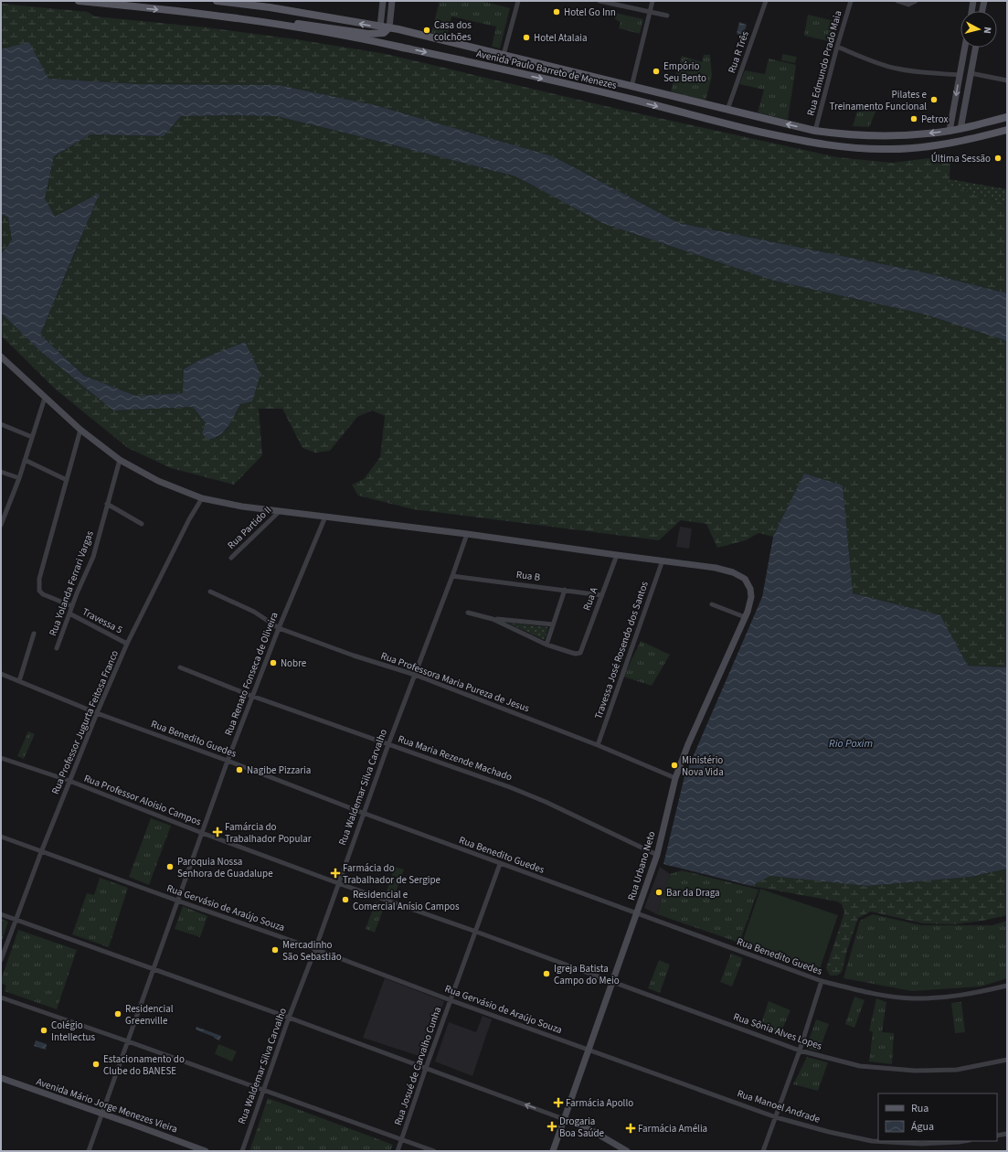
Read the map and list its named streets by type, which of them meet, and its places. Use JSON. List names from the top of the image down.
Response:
{
  "streets": {
    "main road": ["Avenida Paulo Barreto de Menezes"],
    "street": [
      "Rua R Três",
      "Rua Edmundo Prado Maia",
      "Rua Partido II",
      "Rua B",
      "Rua Yolanda Ferrari Vargas",
      "Rua A",
      "Travessa 5",
      "Travessa José Rosendo dos Santos",
      "Rua Renato Fonseca de Oliveira",
      "Rua Professora Maria Pureza de Jesus",
      "Rua Professor Jugurta Feitosa Franco",
      "Rua Benedito Guedes",
      "Rua Maria Rezende Machado",
      "Rua Waldemar Silva Carvalho",
      "Rua Professor Aloísio Campos",
      "Rua Urbano Neto",
      "Rua Gervásio de Araújo Souza",
      "Rua Sônia Alves Lopes",
      "Rua Josué de Carvalho Cunha",
      "Avenida Mário Jorge Menezes Vieira",
      "Rua Manoel Andrade"
    ]
  },
  "crossings": [
    ["Rua R Três", "Avenida Paulo Barreto de Menezes"],
    ["Rua Edmundo Prado Maia", "Avenida Paulo Barreto de Menezes"],
    ["Rua B", "Rua A"],
    ["Rua B", "Rua Waldemar Silva Carvalho"],
    ["Rua Yolanda Ferrari Vargas", "Travessa 5"],
    ["Travessa 5", "Rua Professor Jugurta Feitosa Franco"],
    ["Travessa José Rosendo dos Santos", "Rua Professora Maria Pureza de Jesus"],
    ["Travessa José Rosendo dos Santos", "Rua Urbano Neto"],
    ["Rua Renato Fonseca de Oliveira", "Rua Professora Maria Pureza de Jesus"],
    ["Rua Renato Fonseca de Oliveira", "Rua Benedito Guedes"],
    ["Rua Renato Fonseca de Oliveira", "Rua Maria Rezende Machado"],
    ["Rua Renato Fonseca de Oliveira", "Rua Professor Aloísio Campos"],
    ["Rua Renato Fonseca de Oliveira", "Rua Gervásio de Araújo Souza"],
    ["Rua Renato Fonseca de Oliveira", "Avenida Mário Jorge Menezes Vieira"],
    ["Rua Professora Maria Pureza de Jesus", "Rua Waldemar Silva Carvalho"],
    ["Rua Professora Maria Pureza de Jesus", "Rua Urbano Neto"],
    ["Rua Professor Jugurta Feitosa Franco", "Rua Benedito Guedes"],
    ["Rua Professor Jugurta Feitosa Franco", "Rua Professor Aloísio Campos"],
    ["Rua Professor Jugurta Feitosa Franco", "Rua Gervásio de Araújo Souza"],
    ["Rua Benedito Guedes", "Rua Waldemar Silva Carvalho"],
    ["Rua Benedito Guedes", "Rua Urbano Neto"],
    ["Rua Benedito Guedes", "Rua Josué de Carvalho Cunha"],
    ["Rua Maria Rezende Machado", "Rua Waldemar Silva Carvalho"],
    ["Rua Maria Rezende Machado", "Rua Urbano Neto"],
    ["Rua Waldemar Silva Carvalho", "Rua Professor Aloísio Campos"],
    ["Rua Waldemar Silva Carvalho", "Rua Gervásio de Araújo Souza"],
    ["Rua Professor Aloísio Campos", "Rua Sônia Alves Lopes"],
    ["Rua Professor Aloísio Campos", "Rua Josué de Carvalho Cunha"],
    ["Rua Urbano Neto", "Rua Gervásio de Araújo Souza"],
    ["Rua Urbano Neto", "Rua Sônia Alves Lopes"],
    ["Rua Urbano Neto", "Rua Manoel Andrade"],
    ["Rua Gervásio de Araújo Souza", "Rua Josué de Carvalho Cunha"],
    ["Rua Gervásio de Araújo Souza", "Rua Manoel Andrade"],
    ["Rua Sônia Alves Lopes", "Rua Josué de Carvalho Cunha"]
  ],
  "water": ["Rio Poxim"],
  "places": {
    "other": [
      "Hotel Go Inn",
      "Casa dos colchões",
      "Hotel Atalaia",
      "Empório Seu Bento",
      "Pilates e Treinamento Funcional",
      "Petrox",
      "Última Sessão",
      "Nobre",
      "Ministério Nova Vida",
      "Nagibe Pizzaria",
      "Paroquia Nossa Senhora de Guadalupe",
      "Bar da Draga",
      "Residencial e Comercial Anísio Campos",
      "Mercadinho São Sebastião",
      "Igreja Batista Campo do Meio",
      "Residencial Greenville",
      "Colégio Intellectus",
      "Estacionamento do Clube do BANESE"
    ],
    "health": [
      "Famárcia do Trabalhador Popular",
      "Farmácia do Trabalhador de Sergipe",
      "Farmácia Apollo",
      "Drogaria Boa Saúde",
      "Farmácia Amélia"
    ]
  },
  "legend": ["Rua", "Água"],
  "north": "right"
}
